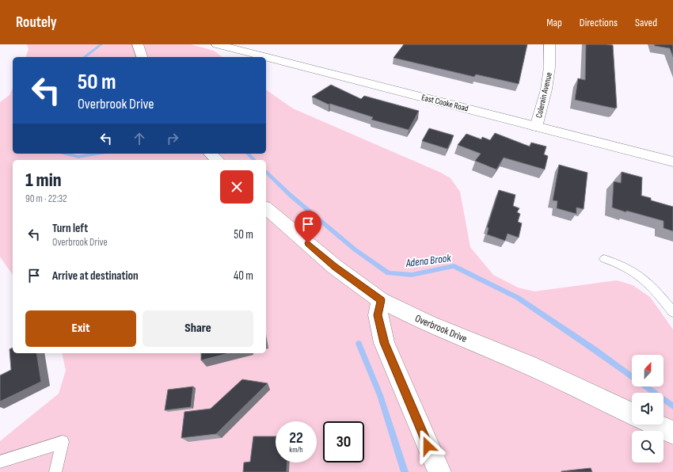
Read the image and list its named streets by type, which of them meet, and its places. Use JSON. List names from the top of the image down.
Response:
{
  "streets": {
    "street": ["Colerain Avenue", "East Cooke Road", "Overbrook Drive"]
  },
  "crossings": [
    ["Colerain Avenue", "East Cooke Road"]
  ],
  "water": ["Adena Brook"],
  "north": "top",
  "page": {
    "header": "Routely",
    "nav": ["Map", "Directions", "Saved"],
    "turn": ["50 m", "Overbrook Drive"],
    "heading": ["1 min", "90 m · 22:32"],
    "list": [
      {
        "name": "Turn left",
        "note": "Overbrook Drive",
        "value": "50 m"
      },
      {
        "name": "Arrive at destination",
        "value": "40 m"
      }
    ],
    "buttons": ["Exit", "Share"],
    "speed": "22 km/h",
    "limit": "30"
  }
}
